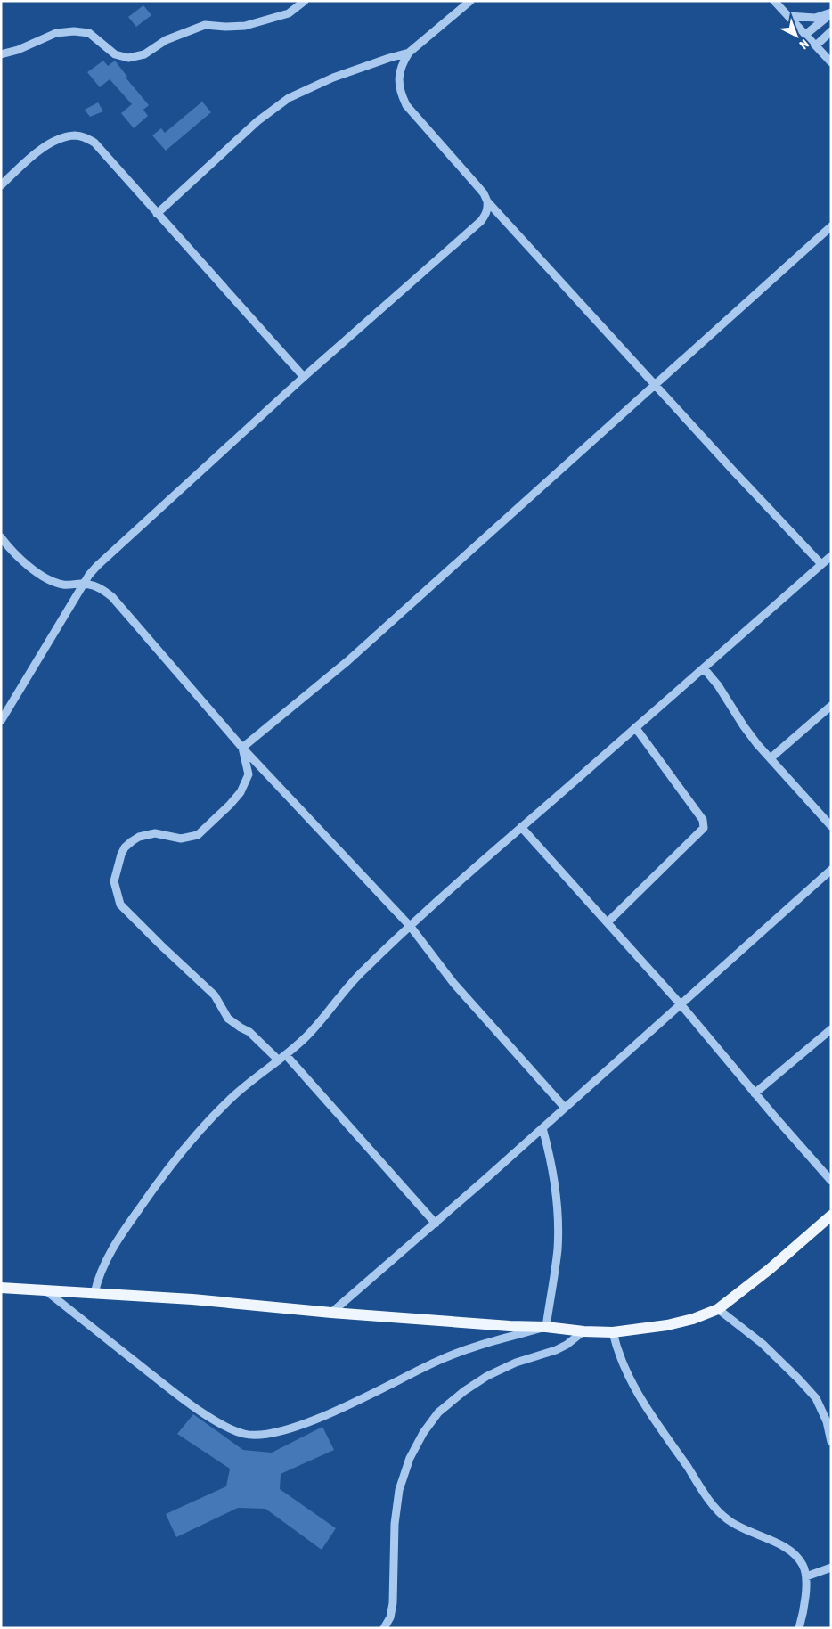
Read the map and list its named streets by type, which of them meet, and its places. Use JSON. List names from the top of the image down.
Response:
{
  "north": "bottom right"
}
